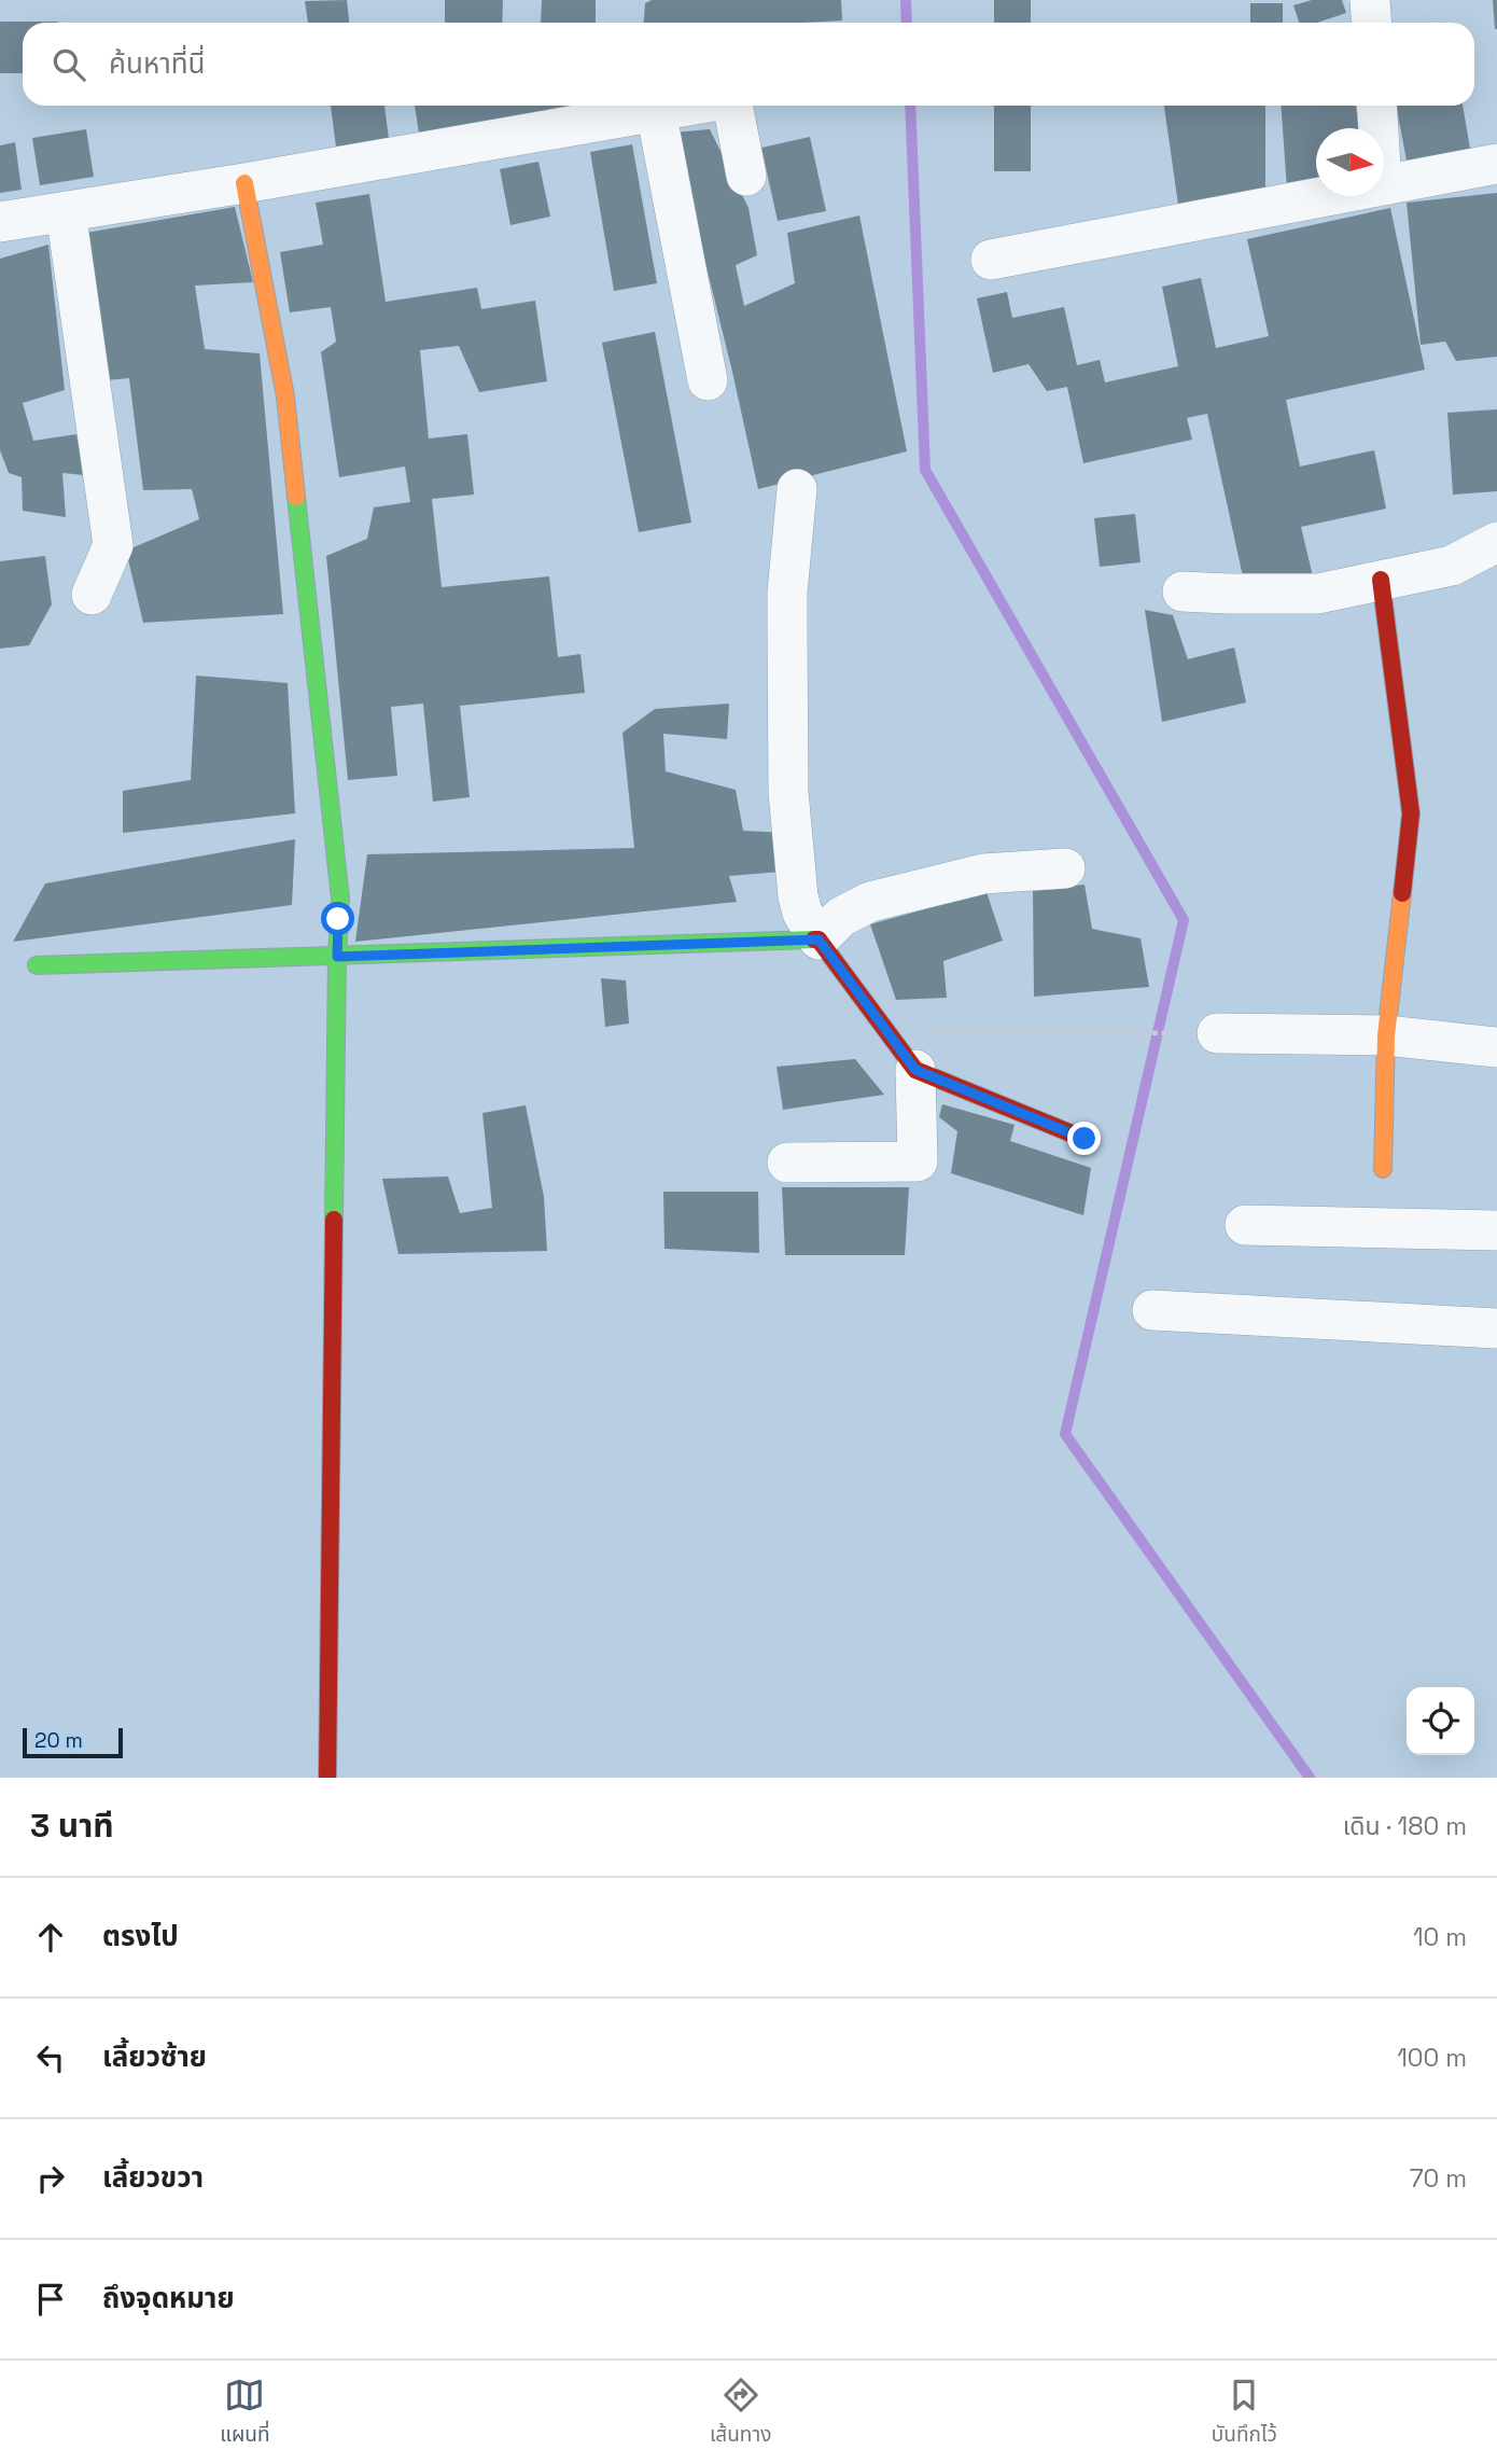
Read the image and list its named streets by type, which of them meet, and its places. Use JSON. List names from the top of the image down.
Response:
{
  "scale_bar": "20 m",
  "north": "right",
  "page": {
    "search": "ค้นหาที่นี่",
    "scale": "20 m",
    "heading": ["3 นาที", "เดิน · 180 m"],
    "list": [
      ["ตรงไป", "10 m"],
      ["เลี้ยวซ้าย", "100 m"],
      ["เลี้ยวขวา", "70 m"],
      "ถึงจุดหมาย"
    ],
    "nav": ["แผนที่", "เส้นทาง", "บันทึกไว้"]
  }
}
